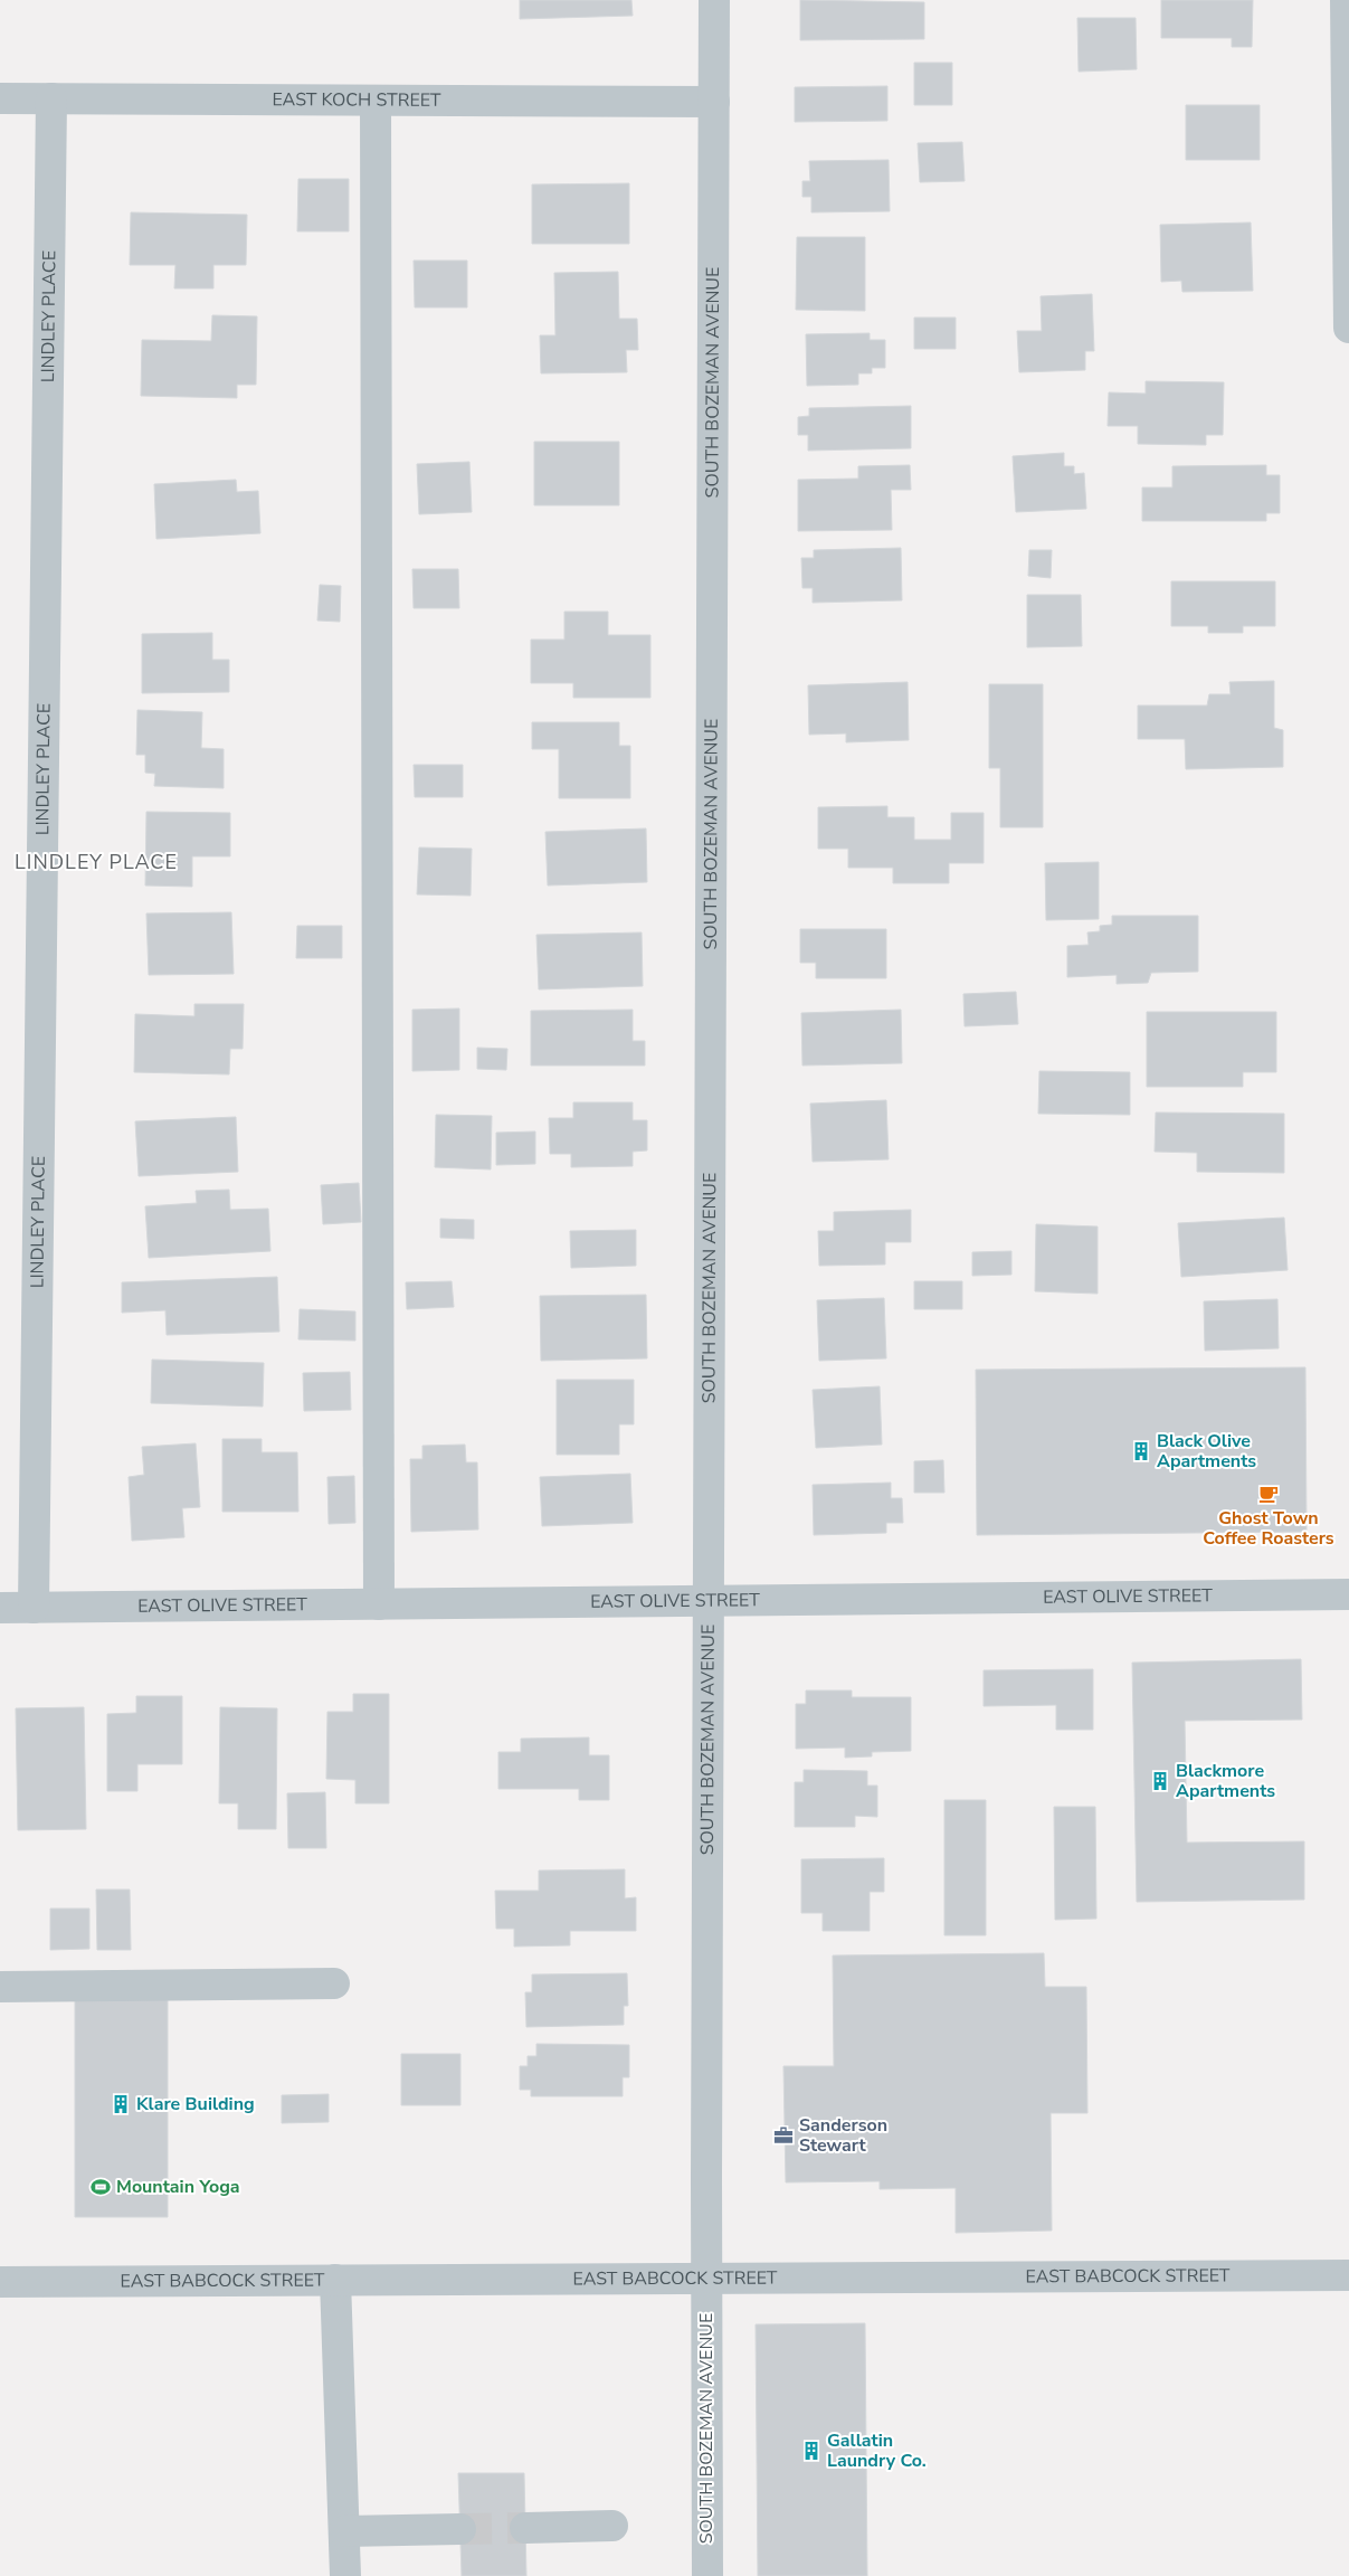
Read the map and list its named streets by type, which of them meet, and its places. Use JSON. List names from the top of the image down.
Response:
{
  "streets": {
    "street": [
      "EAST KOCH STREET",
      "LINDLEY PLACE",
      "SOUTH BOZEMAN AVENUE",
      "EAST OLIVE STREET",
      "EAST BABCOCK STREET"
    ]
  },
  "crossings": [
    ["EAST KOCH STREET", "LINDLEY PLACE"],
    ["EAST KOCH STREET", "SOUTH BOZEMAN AVENUE"],
    ["LINDLEY PLACE", "EAST OLIVE STREET"],
    ["SOUTH BOZEMAN AVENUE", "EAST OLIVE STREET"],
    ["SOUTH BOZEMAN AVENUE", "EAST BABCOCK STREET"]
  ],
  "districts": ["LINDLEY PLACE"],
  "places": {
    "building": [
      "Black Olive Apartments",
      "Blackmore Apartments",
      "Klare Building",
      "Gallatin Laundry Co."
    ],
    "cafe": ["Ghost Town Coffee Roasters"],
    "office": ["Sanderson Stewart"],
    "sports": ["Mountain Yoga"]
  }
}
